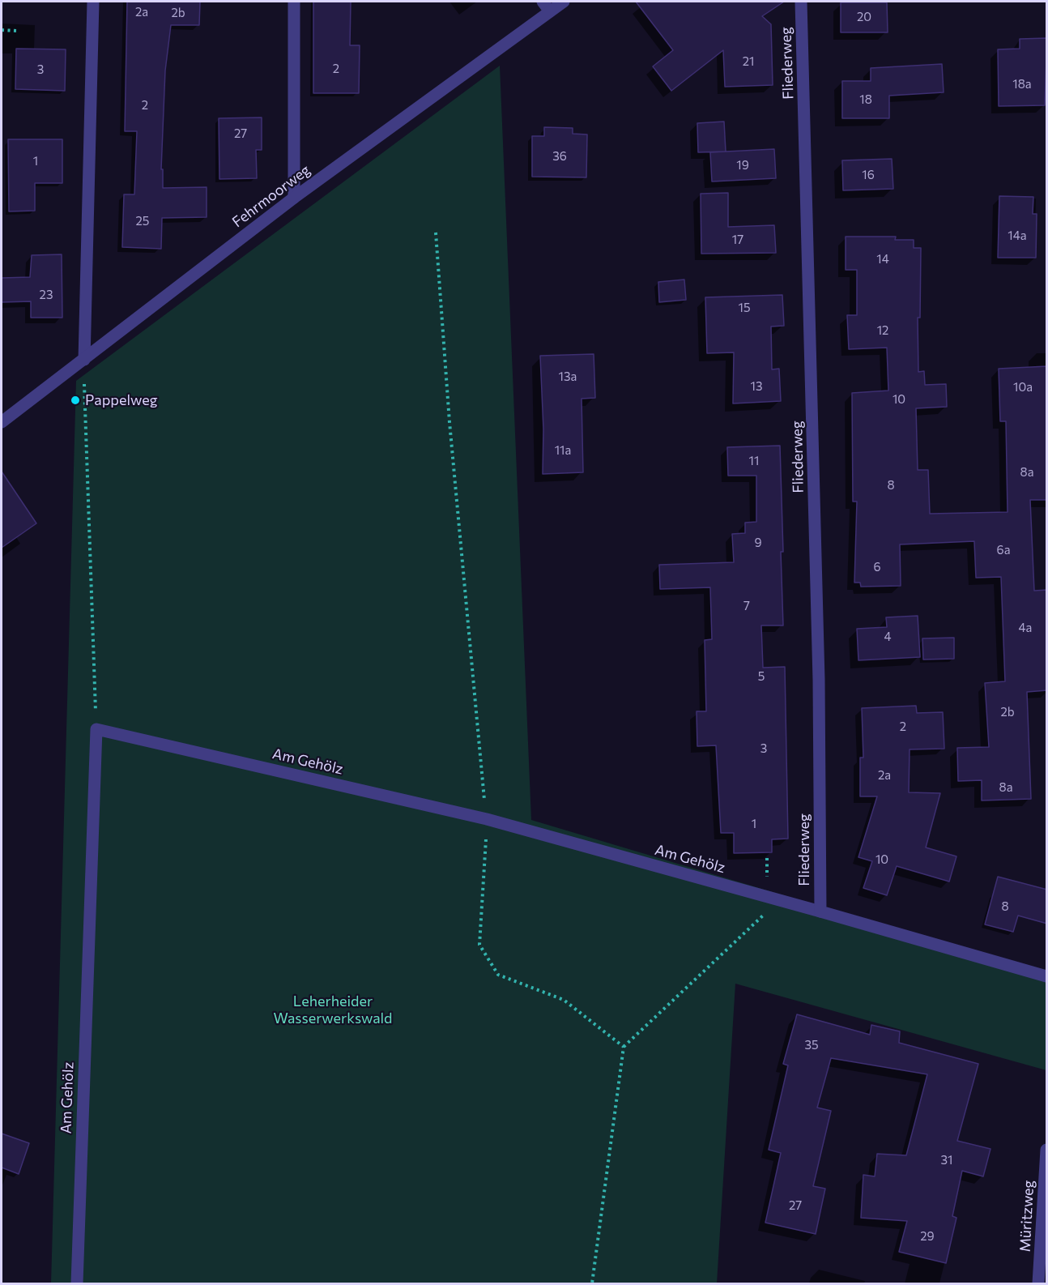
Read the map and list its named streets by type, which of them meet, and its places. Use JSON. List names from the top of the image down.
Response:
{
  "streets": {
    "street": [
      "Fliederweg",
      "Fehrmoorweg",
      "Am Gehölz",
      "Müritzweg"
    ]
  },
  "crossings": [
    ["Fliederweg", "Am Gehölz"]
  ],
  "parks": ["Leherheider Wasserwerkswald"],
  "places": ["Pappelweg"],
  "house_numbers": [
    "2a",
    "2b",
    "20",
    "21",
    "2",
    "3",
    "18a",
    "18",
    "2",
    "27",
    "36",
    "1",
    "19",
    "16",
    "25",
    "14a",
    "17",
    "14",
    "23",
    "15",
    "12",
    "13a",
    "13",
    "10a",
    "10",
    "11a",
    "11",
    "8a",
    "8",
    "9",
    "6a",
    "6",
    "7",
    "4a",
    "4",
    "5",
    "2b",
    "2",
    "3",
    "2a",
    "8a",
    "1",
    "10",
    "8",
    "35",
    "31",
    "27",
    "29"
  ]
}
